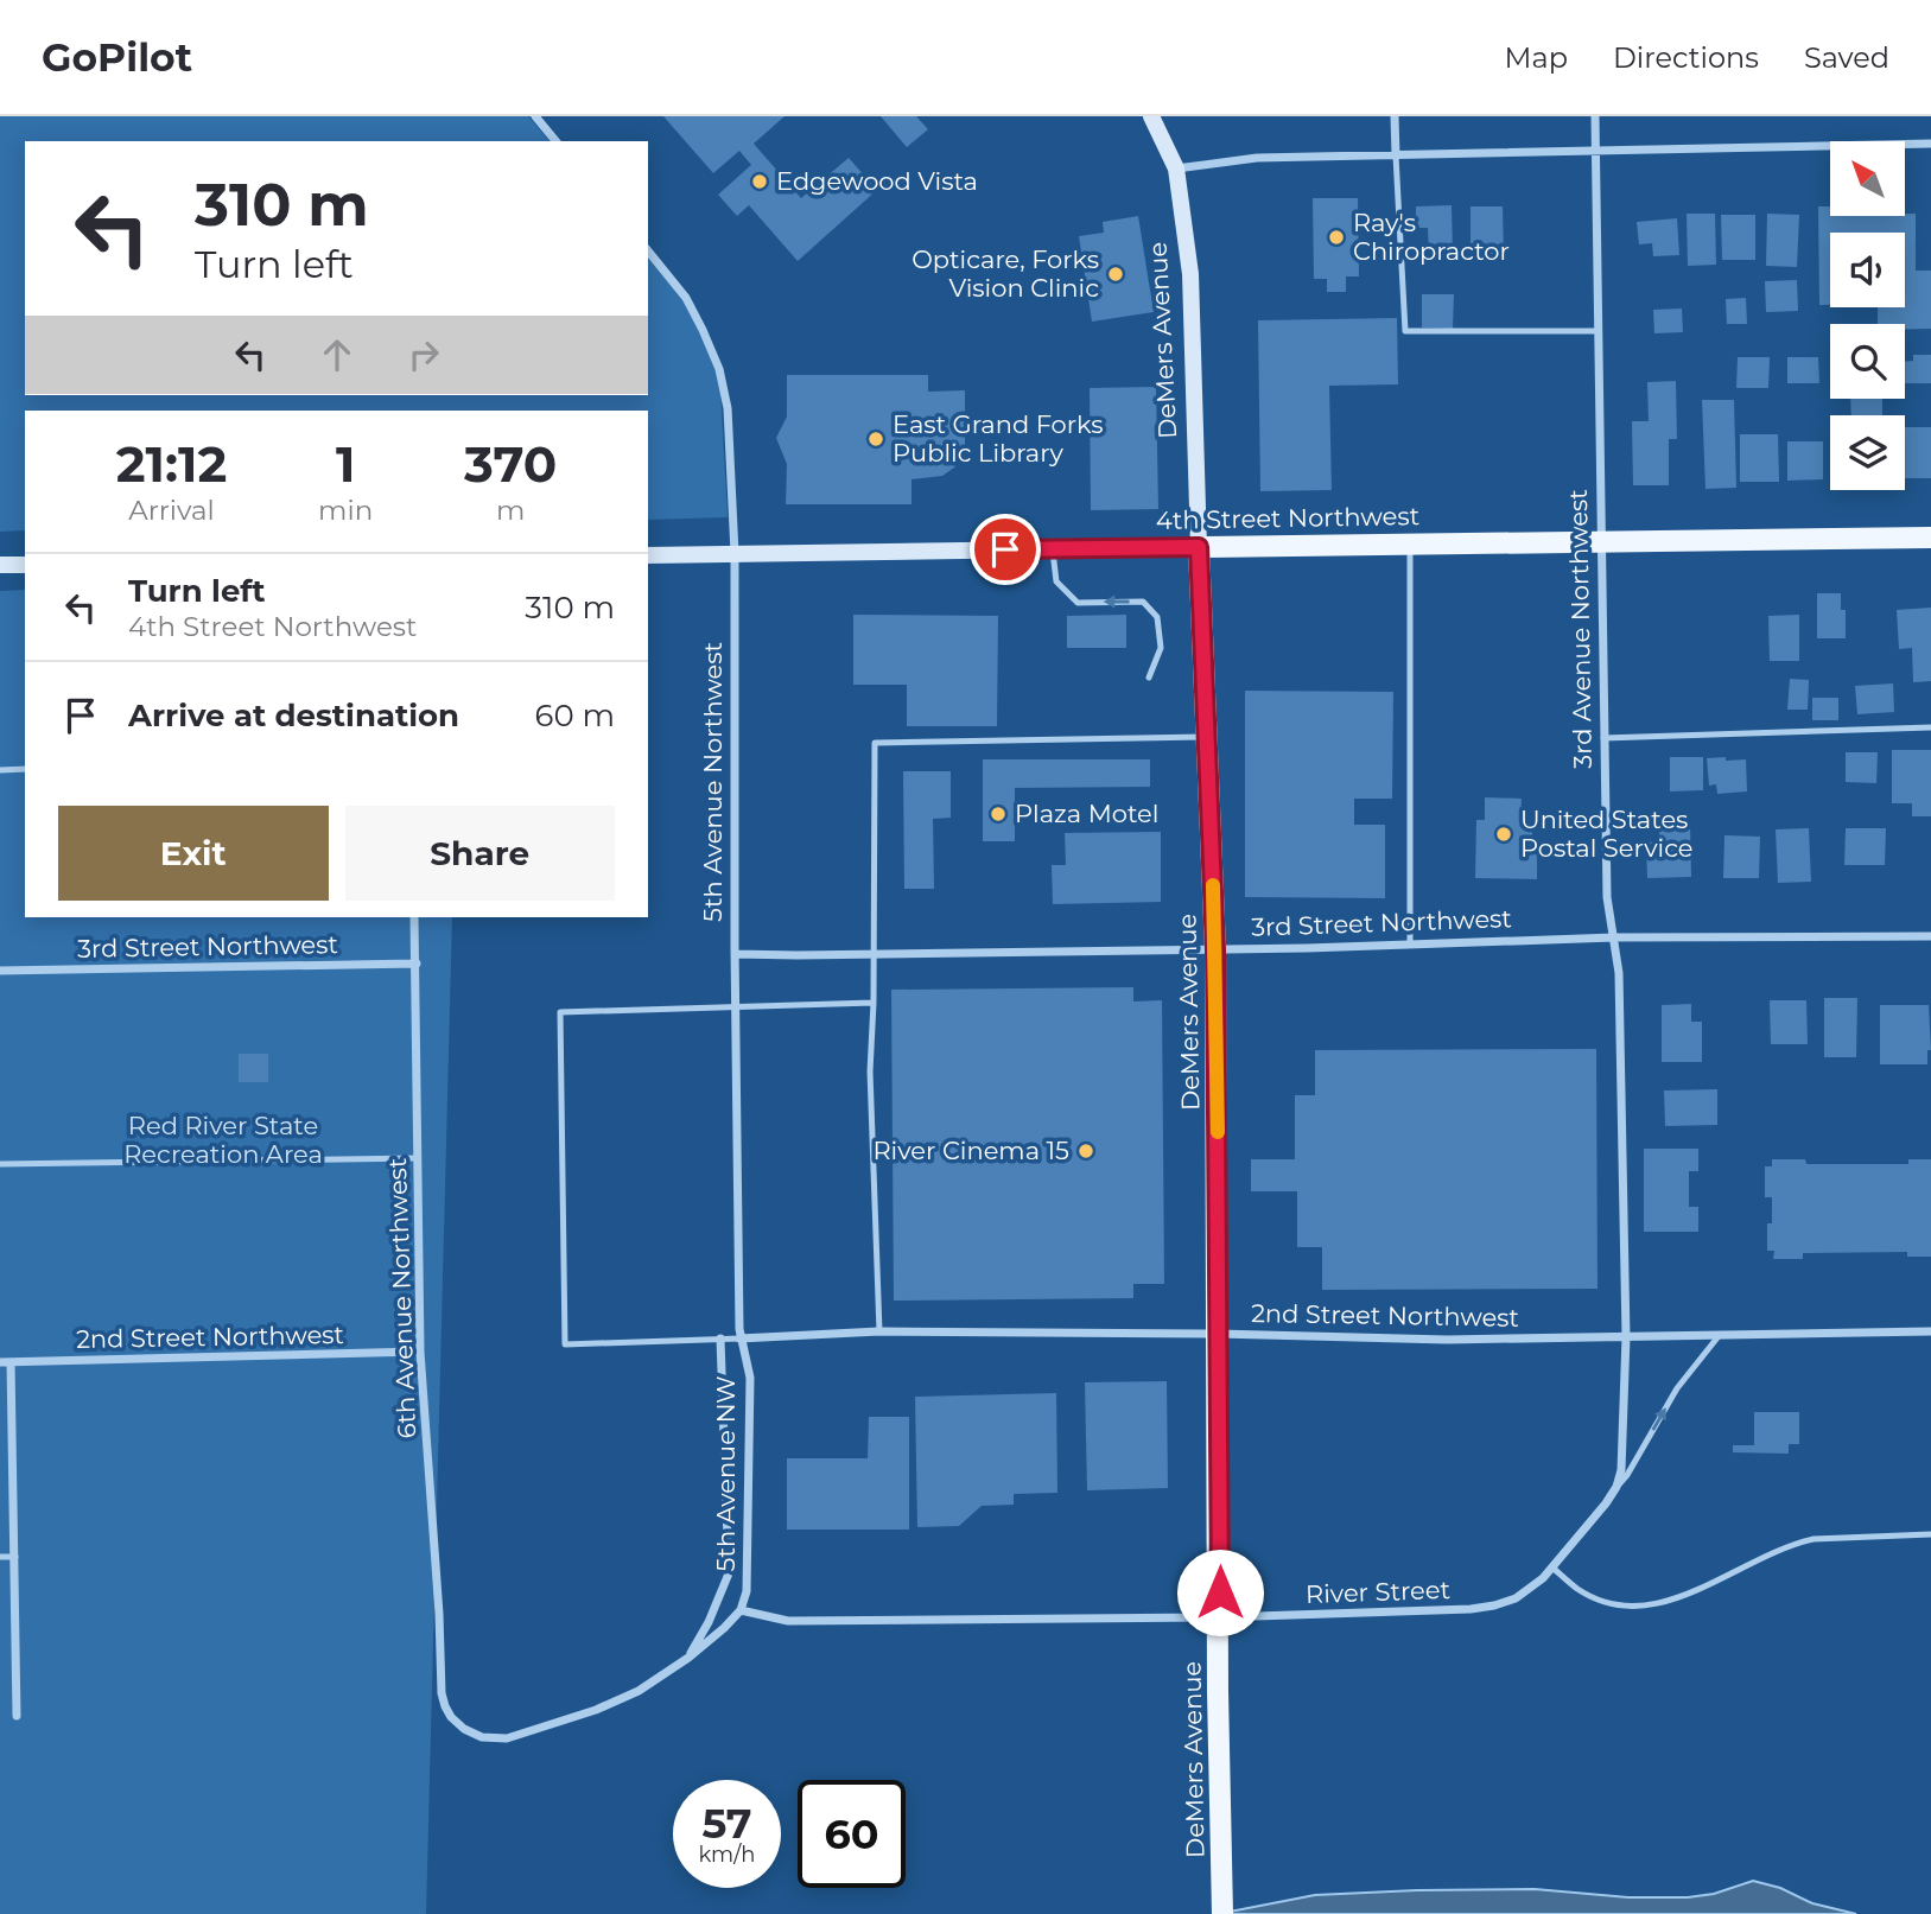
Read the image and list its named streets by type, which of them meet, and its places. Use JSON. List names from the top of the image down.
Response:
{
  "streets": {
    "main road": ["DeMers Avenue", "4th Street Northwest"],
    "street": [
      "3rd Avenue Northwest",
      "5th Avenue Northwest",
      "3rd Street Northwest",
      "6th Avenue Northwest",
      "2nd Street Northwest",
      "5th Avenue NW",
      "River Street"
    ]
  },
  "crossings": [
    ["DeMers Avenue", "4th Street Northwest"],
    ["DeMers Avenue", "3rd Street Northwest"],
    ["DeMers Avenue", "2nd Street Northwest"],
    ["DeMers Avenue", "River Street"],
    ["4th Street Northwest", "3rd Avenue Northwest"],
    ["4th Street Northwest", "5th Avenue Northwest"],
    ["3rd Avenue Northwest", "3rd Street Northwest"],
    ["3rd Avenue Northwest", "2nd Street Northwest"],
    ["3rd Avenue Northwest", "River Street"],
    ["5th Avenue Northwest", "3rd Street Northwest"],
    ["5th Avenue Northwest", "2nd Street Northwest"],
    ["5th Avenue Northwest", "5th Avenue NW"],
    ["3rd Street Northwest", "6th Avenue Northwest"],
    ["6th Avenue Northwest", "2nd Street Northwest"],
    ["6th Avenue Northwest", "5th Avenue NW"],
    ["6th Avenue Northwest", "River Street"],
    ["2nd Street Northwest", "5th Avenue NW"],
    ["2nd Street Northwest", "River Street"],
    ["5th Avenue NW", "River Street"]
  ],
  "parks": ["Red River State Recreation Area"],
  "places": [
    "Edgewood Vista",
    "Ray's Chiropractor",
    "Opticare, Forks Vision Clinic",
    "East Grand Forks Public Library",
    "Plaza Motel",
    "United States Postal Service",
    "River Cinema 15"
  ],
  "north": "top left",
  "page": {
    "header": "GoPilot",
    "nav": ["Map", "Directions", "Saved"],
    "turn": ["310 m", "Turn left"],
    "eta": [
      "21:12",
      "Arrival",
      "1",
      "min",
      "370",
      "m"
    ],
    "list": [
      {
        "name": "Turn left",
        "note": "4th Street Northwest",
        "value": "310 m"
      },
      {
        "name": "Arrive at destination",
        "value": "60 m"
      }
    ],
    "buttons": ["Exit", "Share"],
    "speed": "57 km/h",
    "limit": "60"
  }
}
